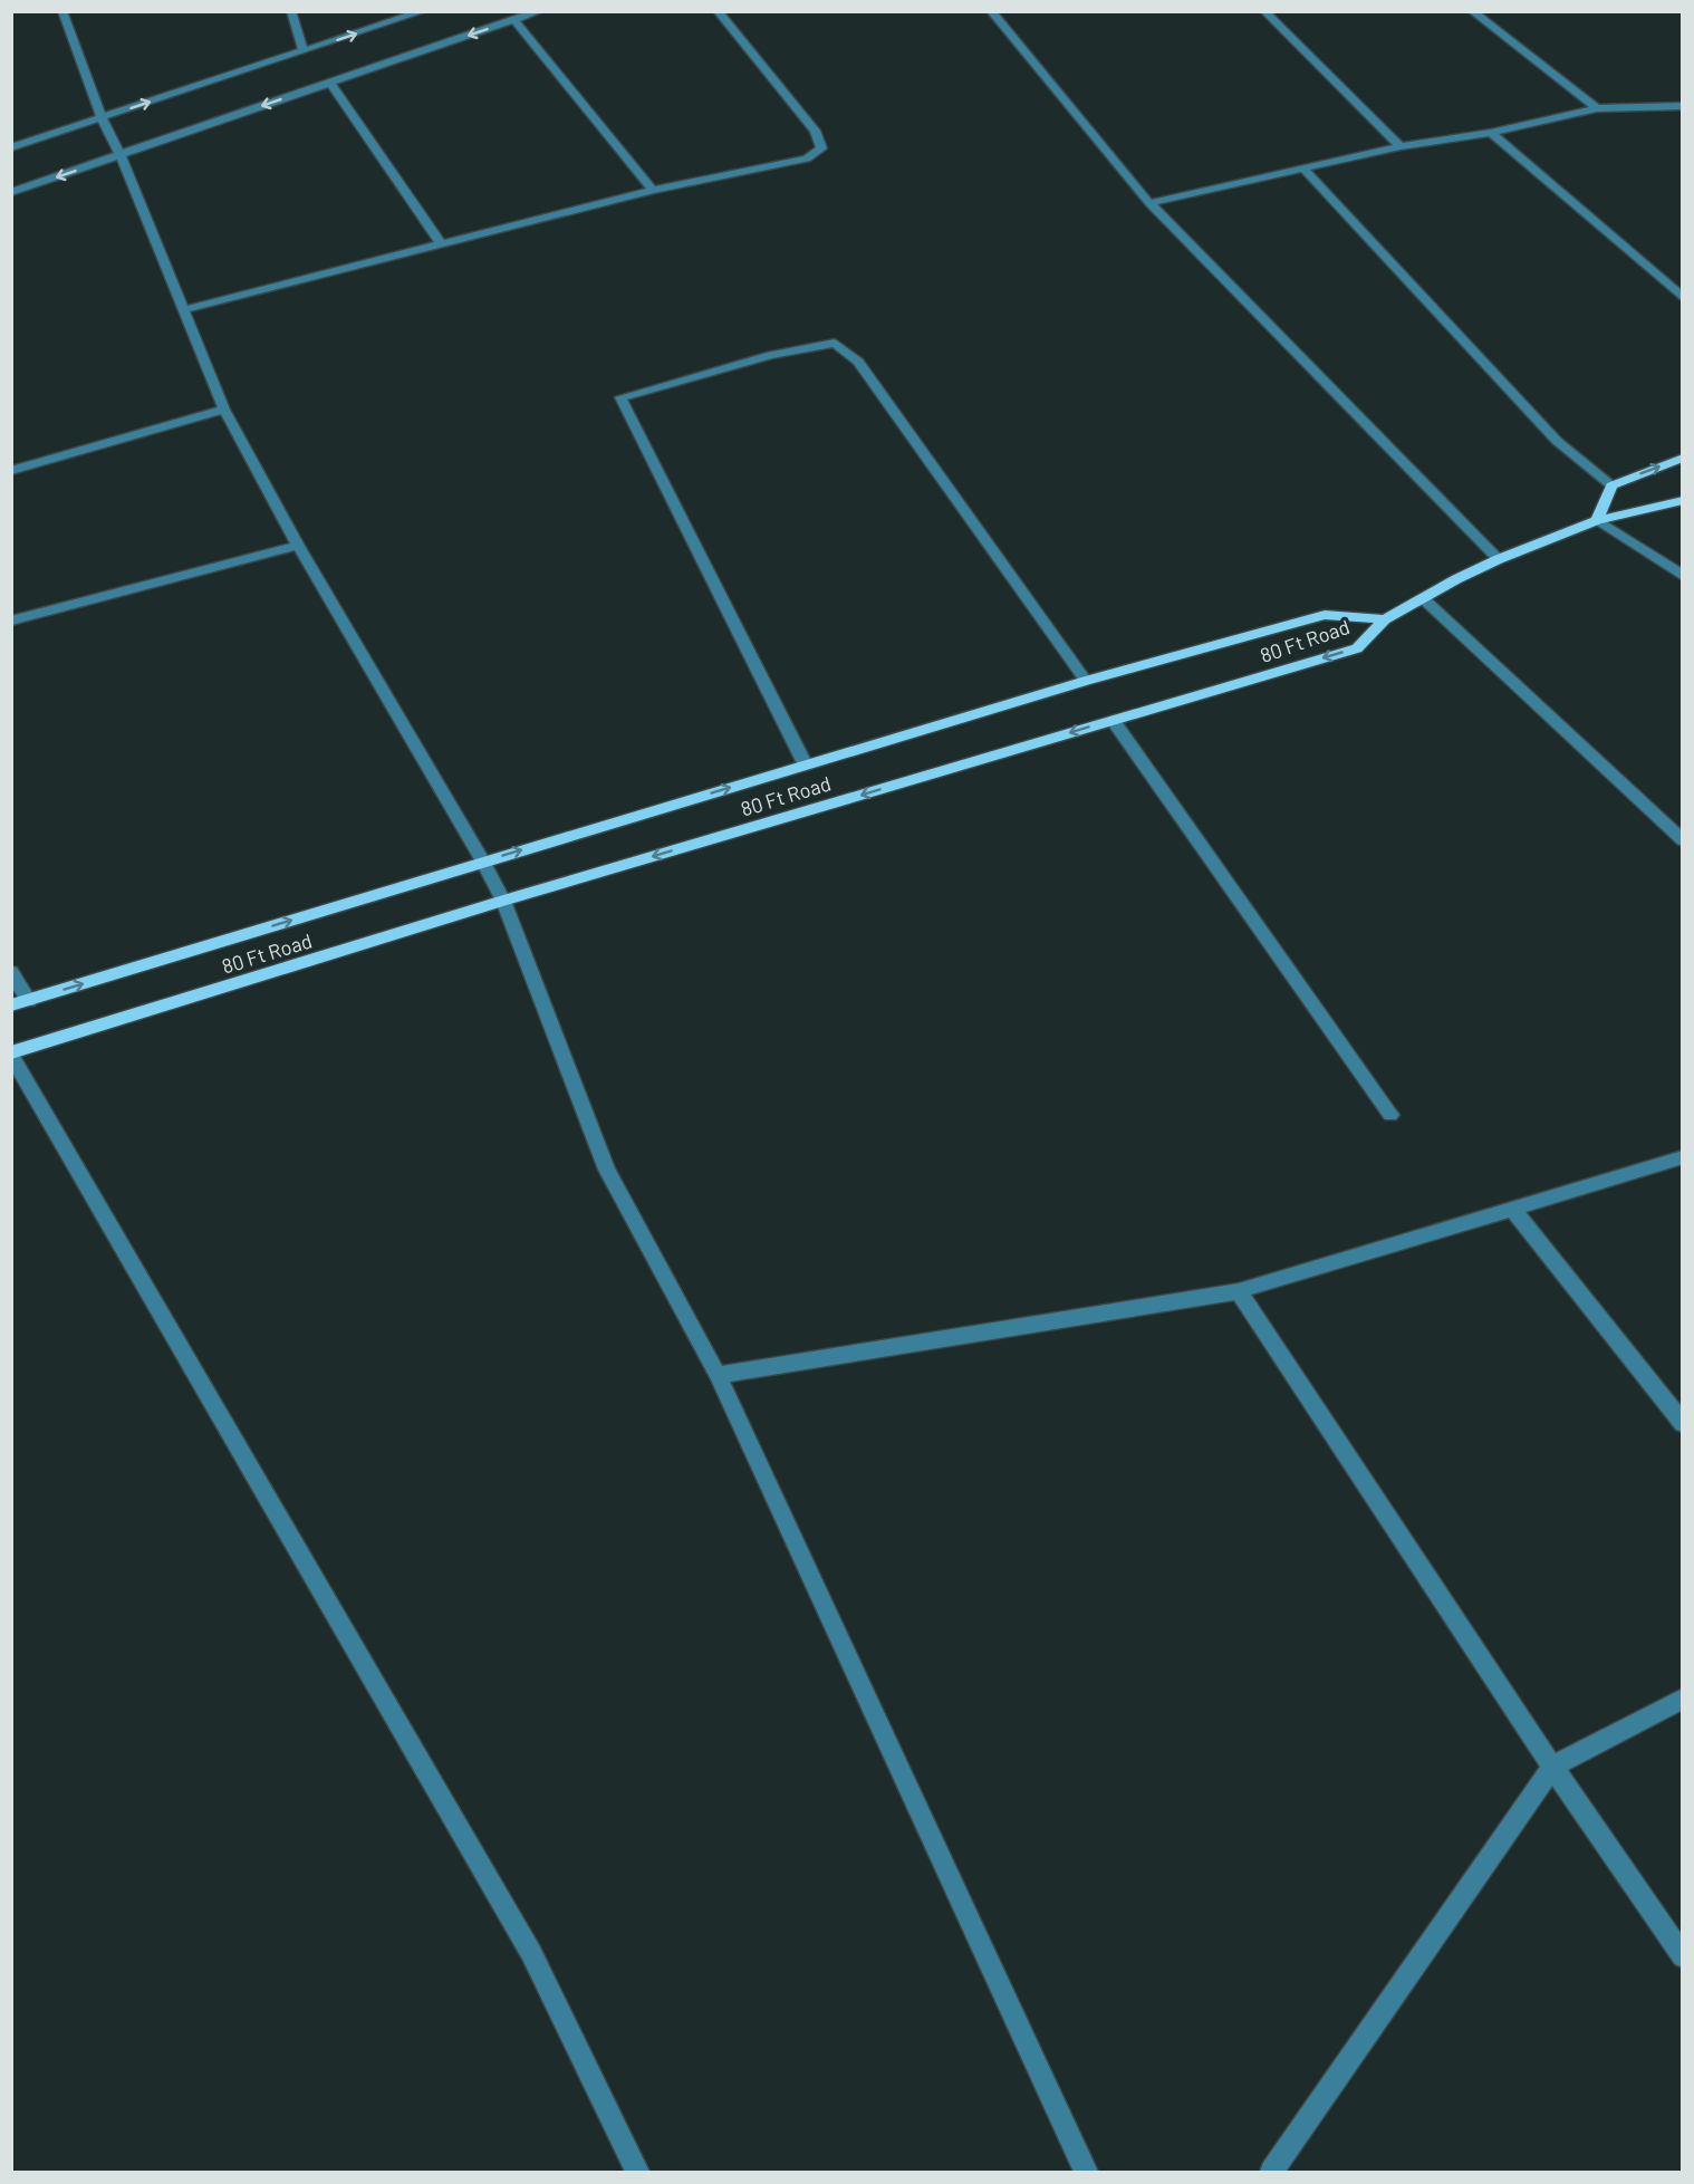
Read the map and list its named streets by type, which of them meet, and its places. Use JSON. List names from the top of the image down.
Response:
{
  "streets": {
    "main road": ["80 Ft Road"]
  }
}
